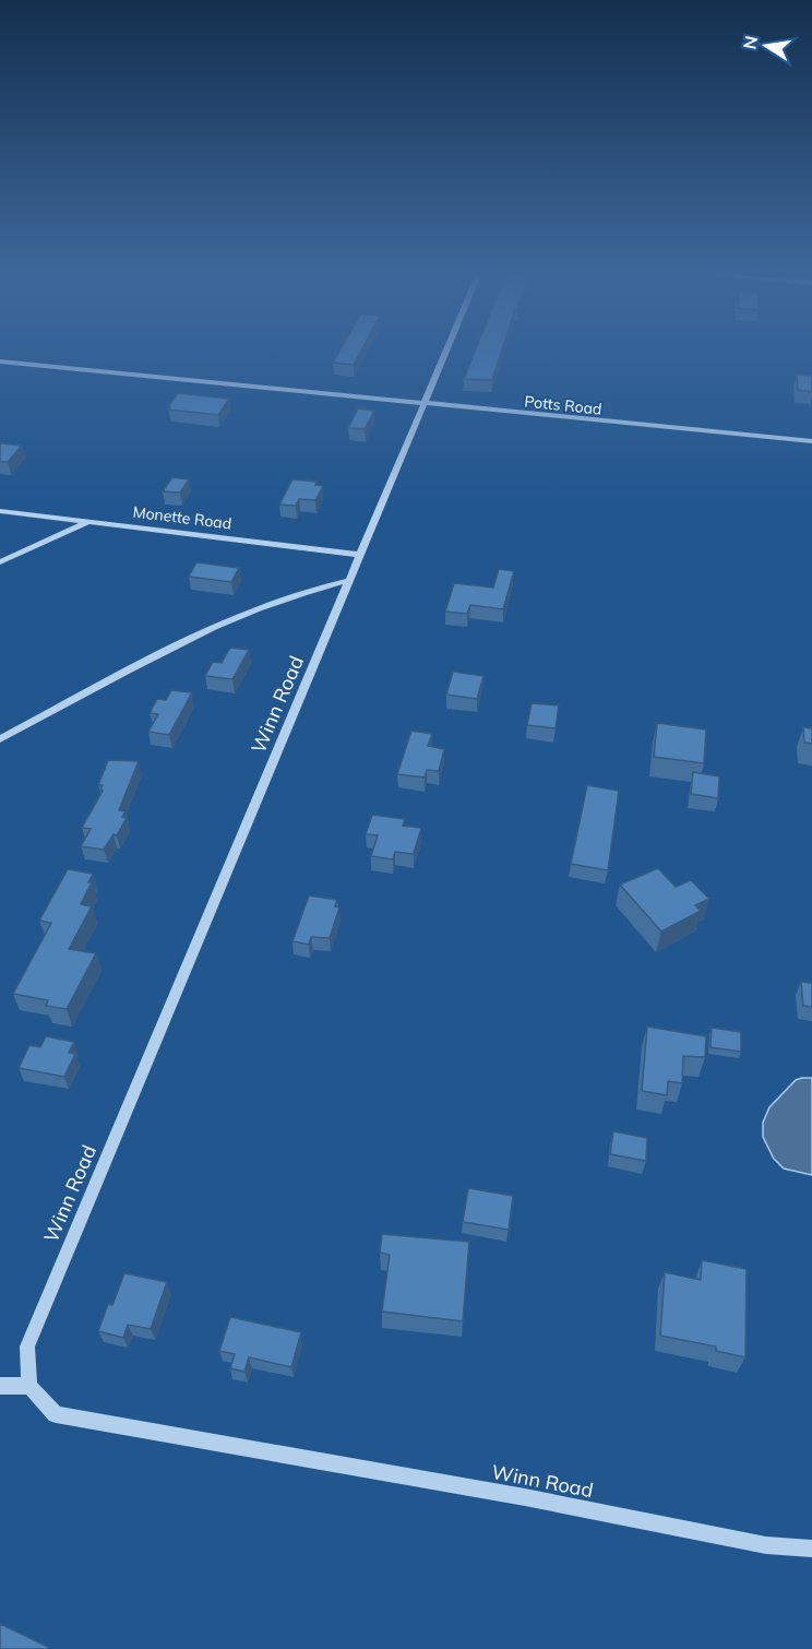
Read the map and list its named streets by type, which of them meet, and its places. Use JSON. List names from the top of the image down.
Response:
{
  "streets": {
    "street": ["Potts Road", "Monette Road", "Winn Road"]
  },
  "crossings": [
    ["Potts Road", "Winn Road"],
    ["Monette Road", "Winn Road"]
  ],
  "north": "left"
}
